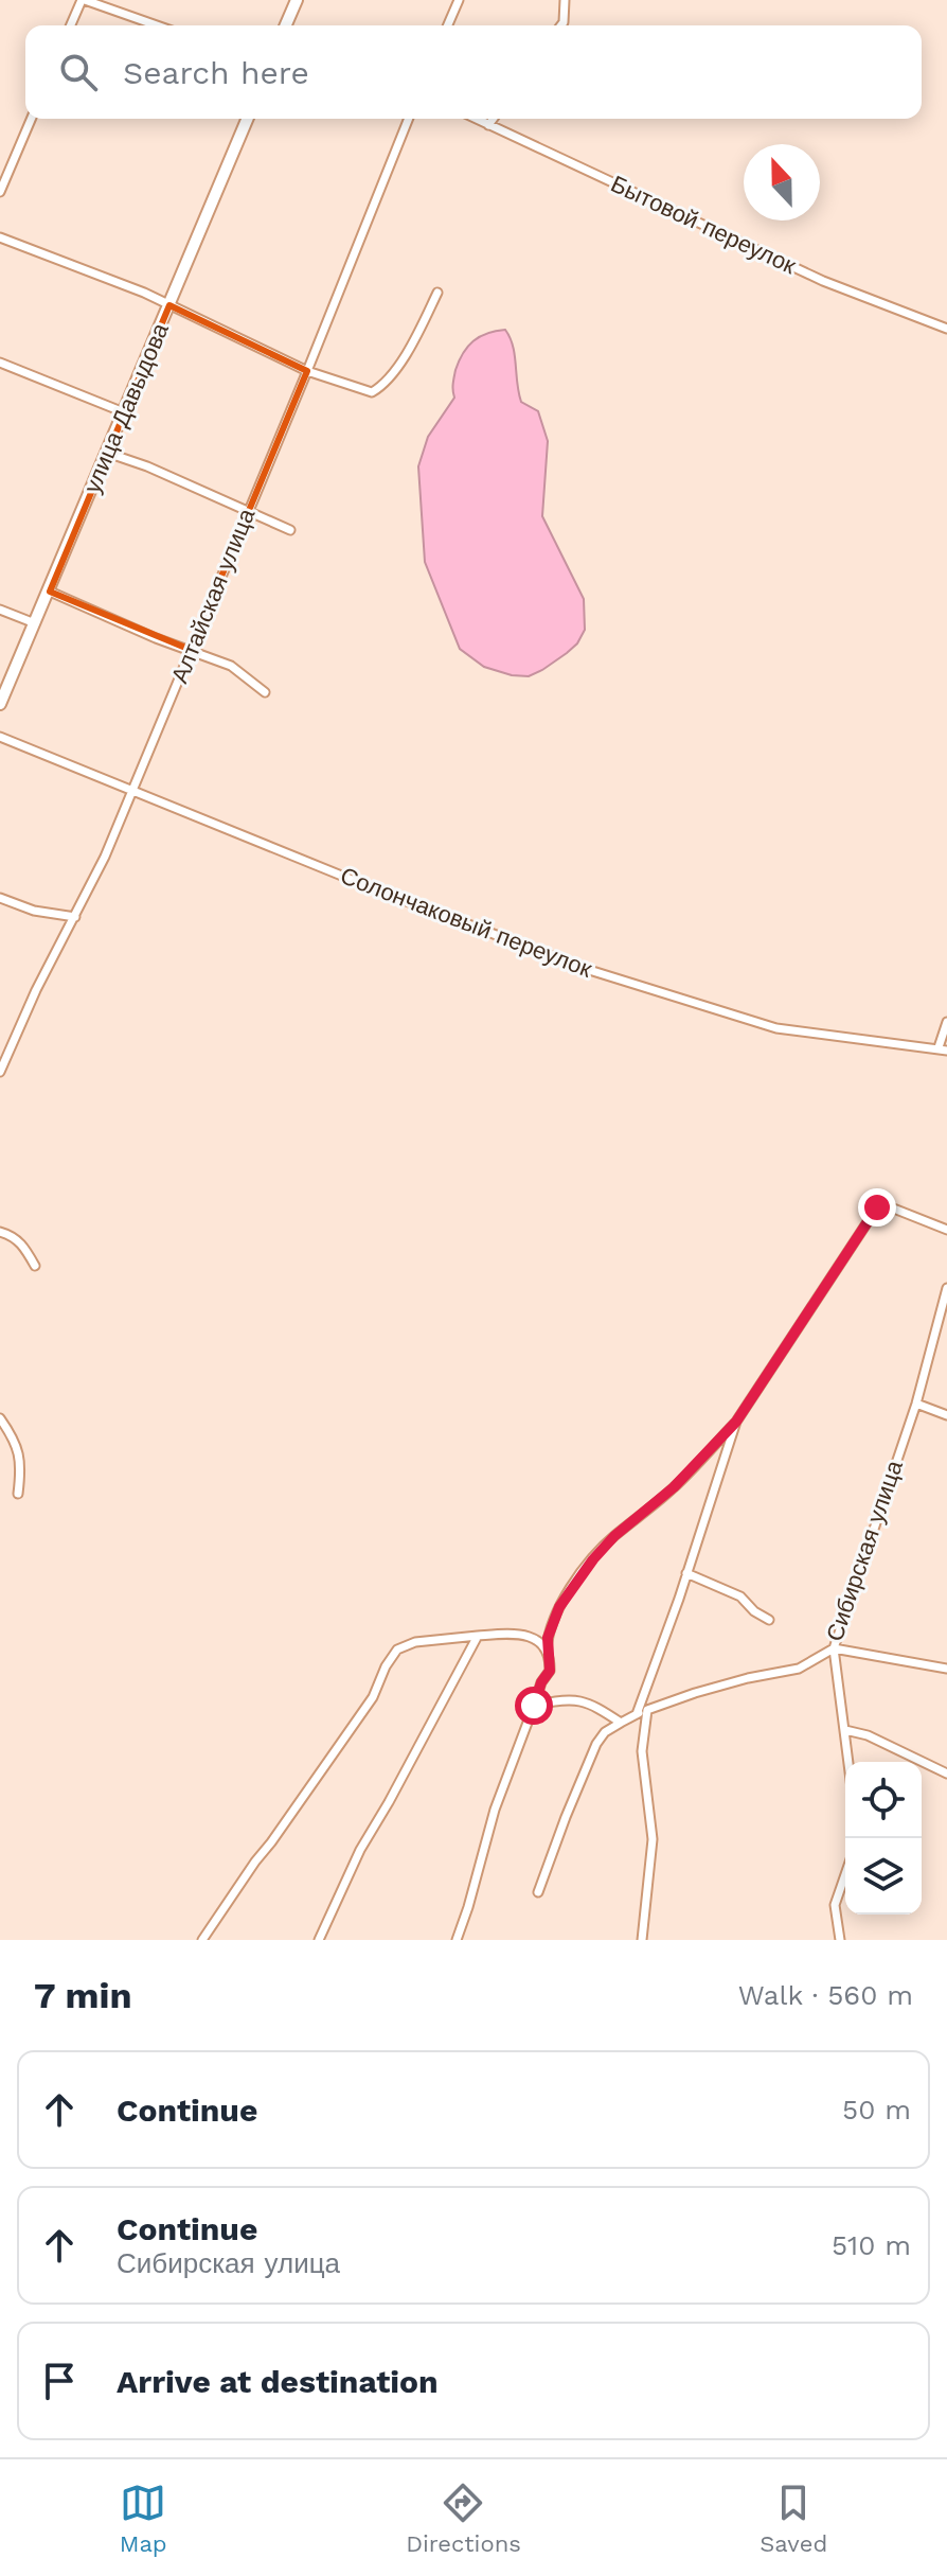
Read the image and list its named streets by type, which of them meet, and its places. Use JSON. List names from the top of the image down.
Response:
{
  "streets": {
    "main road": ["улица Давыдова"],
    "street": [
      "Бытовой переулок",
      "Алтайская улица",
      "Солончаковый переулок",
      "Сибирская улица"
    ]
  },
  "crossings": [
    ["Алтайская улица", "Солончаковый переулок"]
  ],
  "north": "top",
  "page": {
    "search": "Search here",
    "heading": ["7 min", "Walk · 560 m"],
    "list": [
      ["Continue", "50 m"],
      ["Continue", "Сибирская улица", "510 m"],
      "Arrive at destination"
    ],
    "nav": ["Map", "Directions", "Saved"]
  }
}
